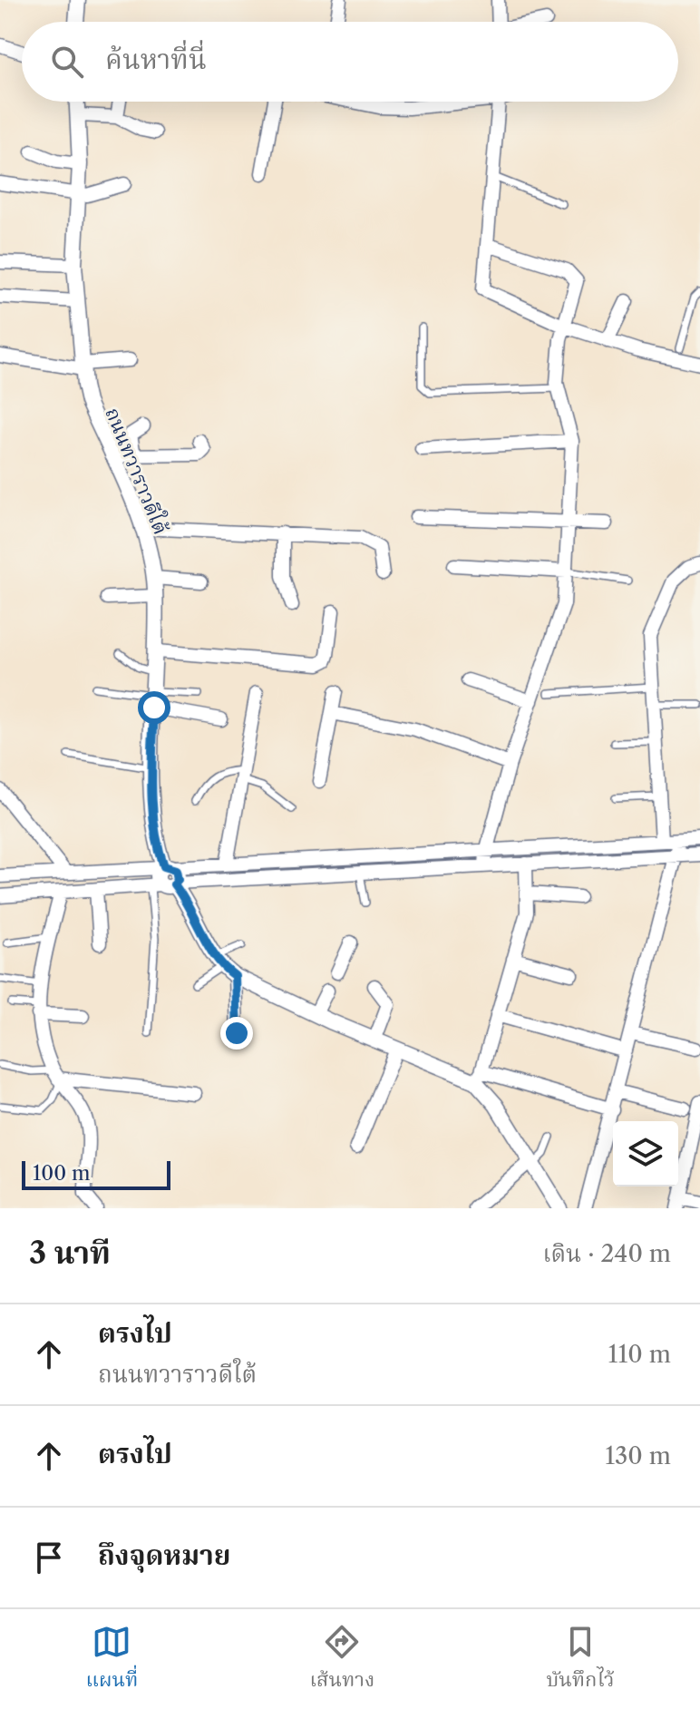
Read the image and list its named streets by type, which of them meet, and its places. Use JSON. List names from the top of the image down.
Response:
{
  "streets": {
    "street": ["ถนนทวาราวดีใต้"]
  },
  "scale_bar": "100 m",
  "page": {
    "search": "ค้นหาที่นี่",
    "scale": "100 m",
    "heading": ["3 นาที", "เดิน · 240 m"],
    "list": [
      ["ตรงไป", "ถนนทวาราวดีใต้", "110 m"],
      ["ตรงไป", "130 m"],
      "ถึงจุดหมาย"
    ],
    "nav": ["แผนที่", "เส้นทาง", "บันทึกไว้"]
  }
}
